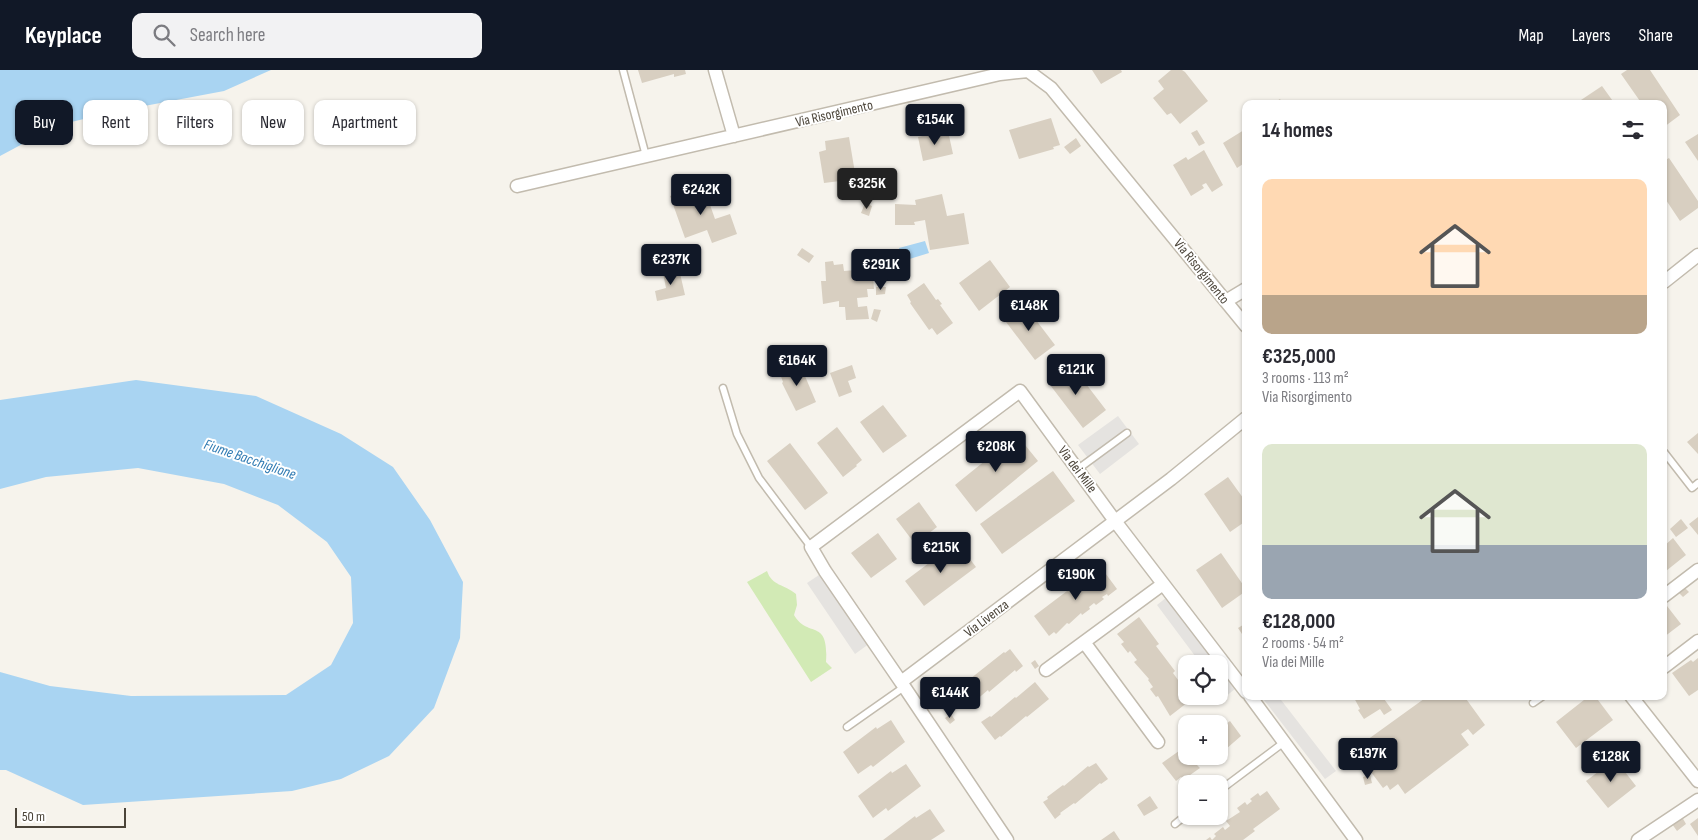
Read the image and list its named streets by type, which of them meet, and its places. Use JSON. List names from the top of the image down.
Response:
{
  "streets": {
    "street": ["Via Risorgimento", "Via dei Mille", "Via Livenza"]
  },
  "crossings": [
    ["Via dei Mille", "Via Livenza"]
  ],
  "water": ["Fiume Bacchiglione"],
  "scale_bar": "50 m",
  "page": {
    "header": "Keyplace",
    "search": "Search here",
    "nav": ["Map", "Layers", "Share"],
    "chip": [
      "Buy",
      "Rent",
      "Filters",
      "New",
      "Apartment"
    ],
    "heading": "14 homes",
    "price": [
      "€154K",
      "€325K",
      "€242K",
      "€237K",
      "€291K",
      "€148K",
      "€164K",
      "€121K",
      "€208K",
      "€215K",
      "€190K",
      "€144K",
      "€197K",
      "€128K"
    ],
    "list": [
      {
        "name": "€325,000",
        "note": "3 rooms · 113 m² · Via Risorgimento"
      },
      {
        "name": "€128,000",
        "note": "2 rooms · 54 m² · Via dei Mille"
      }
    ],
    "map_buttons": ["+", "−"],
    "scale": "50 m"
  }
}
